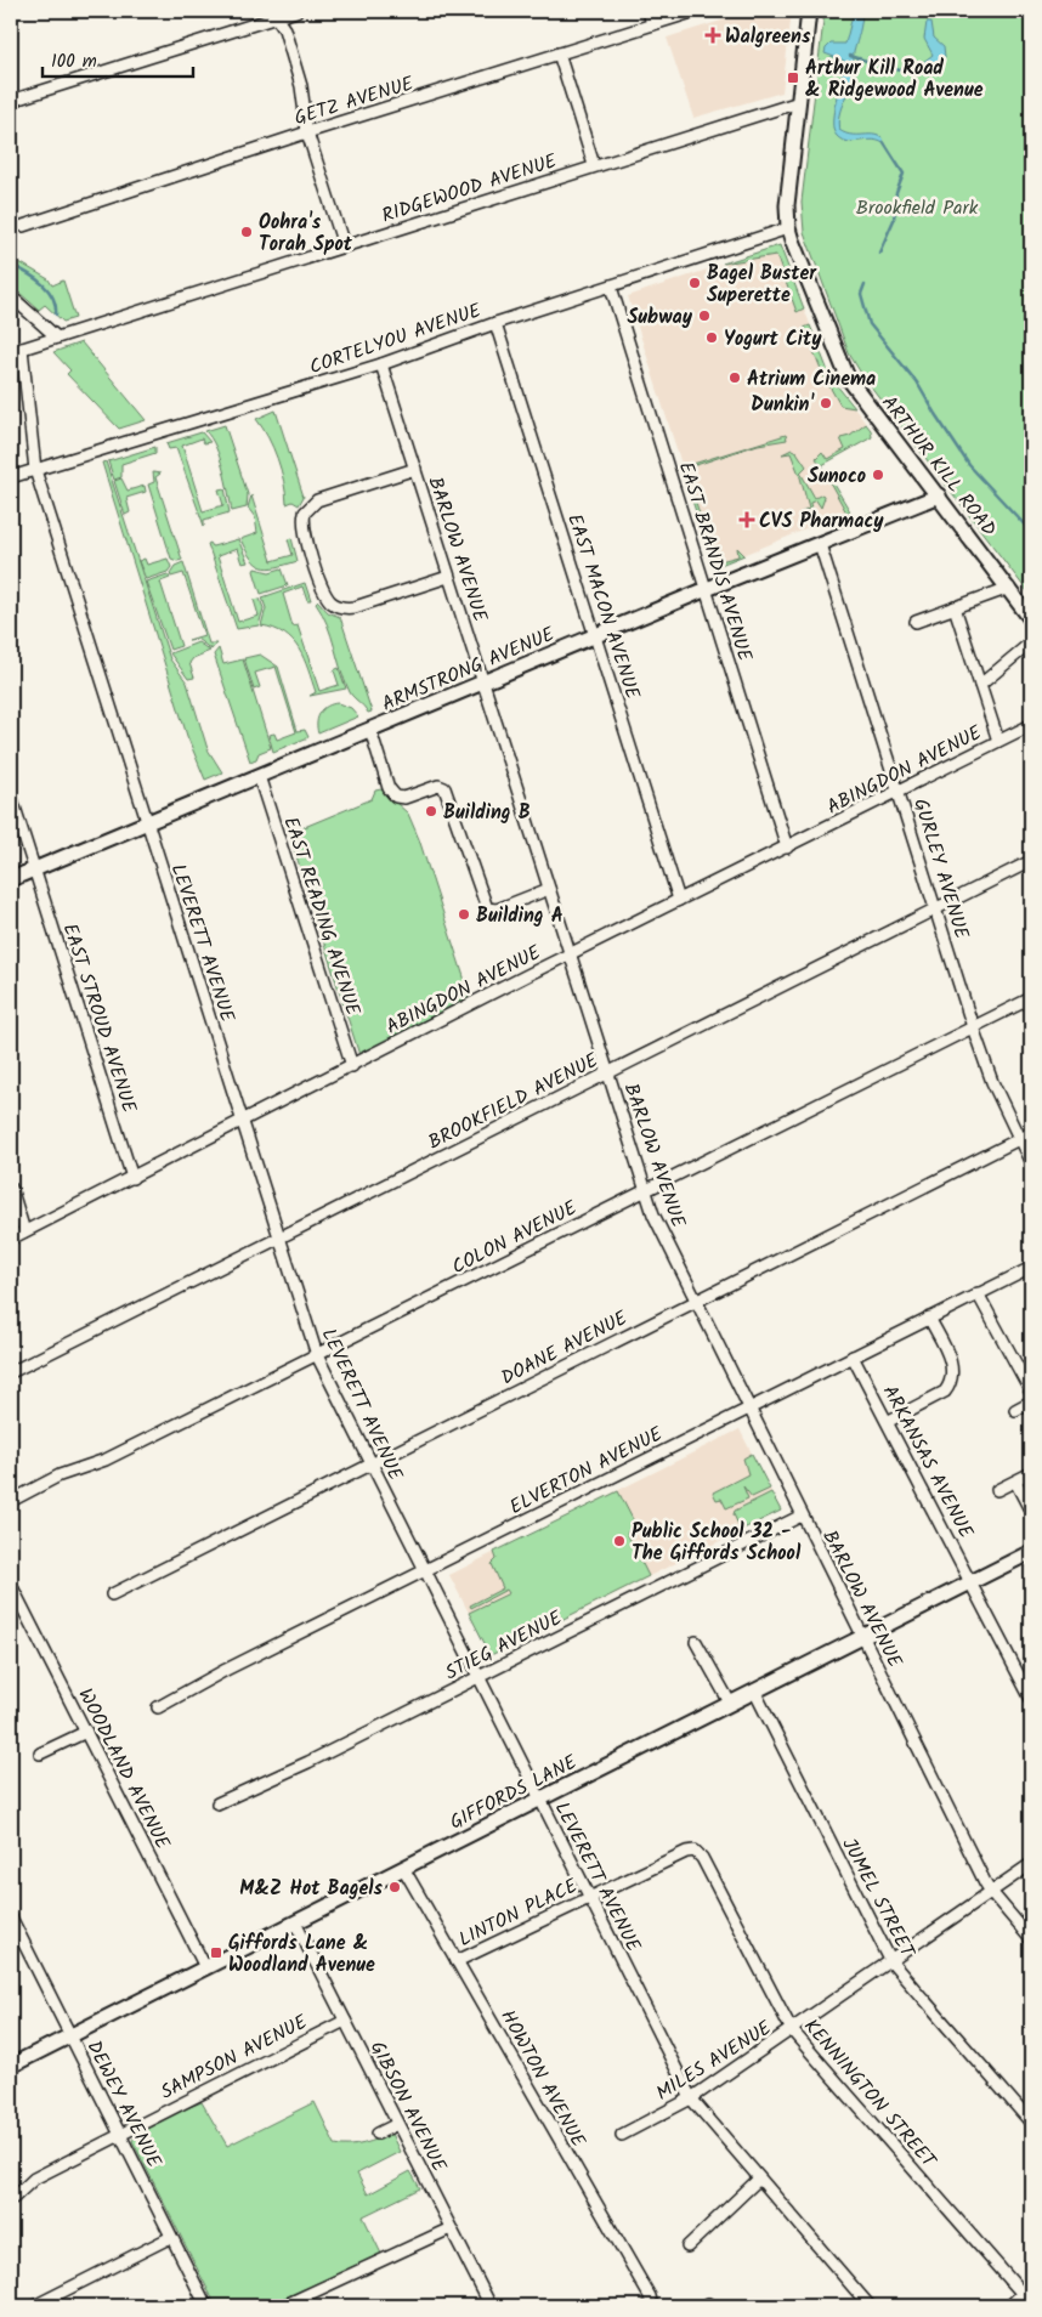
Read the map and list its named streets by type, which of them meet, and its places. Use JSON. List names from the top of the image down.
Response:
{
  "streets": {
    "street": [
      "GETZ AVENUE",
      "RIDGEWOOD AVENUE",
      "CORTELYOU AVENUE",
      "ARTHUR KILL ROAD",
      "BARLOW AVENUE",
      "EAST BRANDIS AVENUE",
      "EAST MACON AVENUE",
      "ARMSTRONG AVENUE",
      "ABINGDON AVENUE",
      "GURLEY AVENUE",
      "EAST READING AVENUE",
      "LEVERETT AVENUE",
      "EAST STROUD AVENUE",
      "BROOKFIELD AVENUE",
      "COLON AVENUE",
      "DOANE AVENUE",
      "ARKANSAS AVENUE",
      "ELVERTON AVENUE",
      "STIEG AVENUE",
      "WOODLAND AVENUE",
      "GIFFORDS LANE",
      "JUMEL STREET",
      "LINTON PLACE",
      "SAMPSON AVENUE",
      "MILES AVENUE",
      "HOWTON AVENUE",
      "KENNINGTON STREET",
      "DEWEY AVENUE",
      "GIBSON AVENUE"
    ]
  },
  "crossings": [
    ["RIDGEWOOD AVENUE", "ARTHUR KILL ROAD"],
    ["RIDGEWOOD AVENUE", "LEVERETT AVENUE"],
    ["CORTELYOU AVENUE", "ARTHUR KILL ROAD"],
    ["CORTELYOU AVENUE", "BARLOW AVENUE"],
    ["CORTELYOU AVENUE", "EAST BRANDIS AVENUE"],
    ["CORTELYOU AVENUE", "EAST MACON AVENUE"],
    ["CORTELYOU AVENUE", "LEVERETT AVENUE"],
    ["ARTHUR KILL ROAD", "ARMSTRONG AVENUE"],
    ["BARLOW AVENUE", "ARMSTRONG AVENUE"],
    ["BARLOW AVENUE", "ABINGDON AVENUE"],
    ["BARLOW AVENUE", "BROOKFIELD AVENUE"],
    ["BARLOW AVENUE", "COLON AVENUE"],
    ["BARLOW AVENUE", "DOANE AVENUE"],
    ["BARLOW AVENUE", "ELVERTON AVENUE"],
    ["BARLOW AVENUE", "STIEG AVENUE"],
    ["BARLOW AVENUE", "GIFFORDS LANE"],
    ["BARLOW AVENUE", "MILES AVENUE"],
    ["EAST BRANDIS AVENUE", "ARMSTRONG AVENUE"],
    ["EAST BRANDIS AVENUE", "ABINGDON AVENUE"],
    ["EAST MACON AVENUE", "ARMSTRONG AVENUE"],
    ["EAST MACON AVENUE", "ABINGDON AVENUE"],
    ["ARMSTRONG AVENUE", "GURLEY AVENUE"],
    ["ARMSTRONG AVENUE", "EAST READING AVENUE"],
    ["ARMSTRONG AVENUE", "LEVERETT AVENUE"],
    ["ARMSTRONG AVENUE", "EAST STROUD AVENUE"],
    ["ABINGDON AVENUE", "GURLEY AVENUE"],
    ["ABINGDON AVENUE", "EAST READING AVENUE"],
    ["ABINGDON AVENUE", "LEVERETT AVENUE"],
    ["ABINGDON AVENUE", "EAST STROUD AVENUE"],
    ["GURLEY AVENUE", "BROOKFIELD AVENUE"],
    ["GURLEY AVENUE", "COLON AVENUE"],
    ["GURLEY AVENUE", "DOANE AVENUE"],
    ["LEVERETT AVENUE", "BROOKFIELD AVENUE"],
    ["LEVERETT AVENUE", "COLON AVENUE"],
    ["LEVERETT AVENUE", "DOANE AVENUE"],
    ["LEVERETT AVENUE", "ELVERTON AVENUE"],
    ["LEVERETT AVENUE", "STIEG AVENUE"],
    ["LEVERETT AVENUE", "GIFFORDS LANE"],
    ["LEVERETT AVENUE", "LINTON PLACE"],
    ["LEVERETT AVENUE", "MILES AVENUE"],
    ["ARKANSAS AVENUE", "ELVERTON AVENUE"],
    ["ARKANSAS AVENUE", "GIFFORDS LANE"],
    ["WOODLAND AVENUE", "GIFFORDS LANE"],
    ["GIFFORDS LANE", "JUMEL STREET"],
    ["GIFFORDS LANE", "HOWTON AVENUE"],
    ["GIFFORDS LANE", "DEWEY AVENUE"],
    ["GIFFORDS LANE", "GIBSON AVENUE"],
    ["JUMEL STREET", "MILES AVENUE"],
    ["LINTON PLACE", "HOWTON AVENUE"],
    ["LINTON PLACE", "KENNINGTON STREET"],
    ["SAMPSON AVENUE", "DEWEY AVENUE"],
    ["SAMPSON AVENUE", "GIBSON AVENUE"],
    ["MILES AVENUE", "KENNINGTON STREET"]
  ],
  "parks": ["Brookfield Park"],
  "places": {
    "health": ["Walgreens", "CVS Pharmacy"],
    "transit": ["Arthur Kill Road & Ridgewood Avenue", "Giffords Lane & Woodland Avenue"],
    "other": [
      "Oohra's Torah Spot",
      "Bagel Buster Superette",
      "Subway",
      "Yogurt City",
      "Atrium Cinema",
      "Dunkin'",
      "Sunoco",
      "Building B",
      "Building A",
      "Public School 32 - The Giffords School",
      "M&Z Hot Bagels"
    ]
  },
  "scale_bar": "100 m"
}
